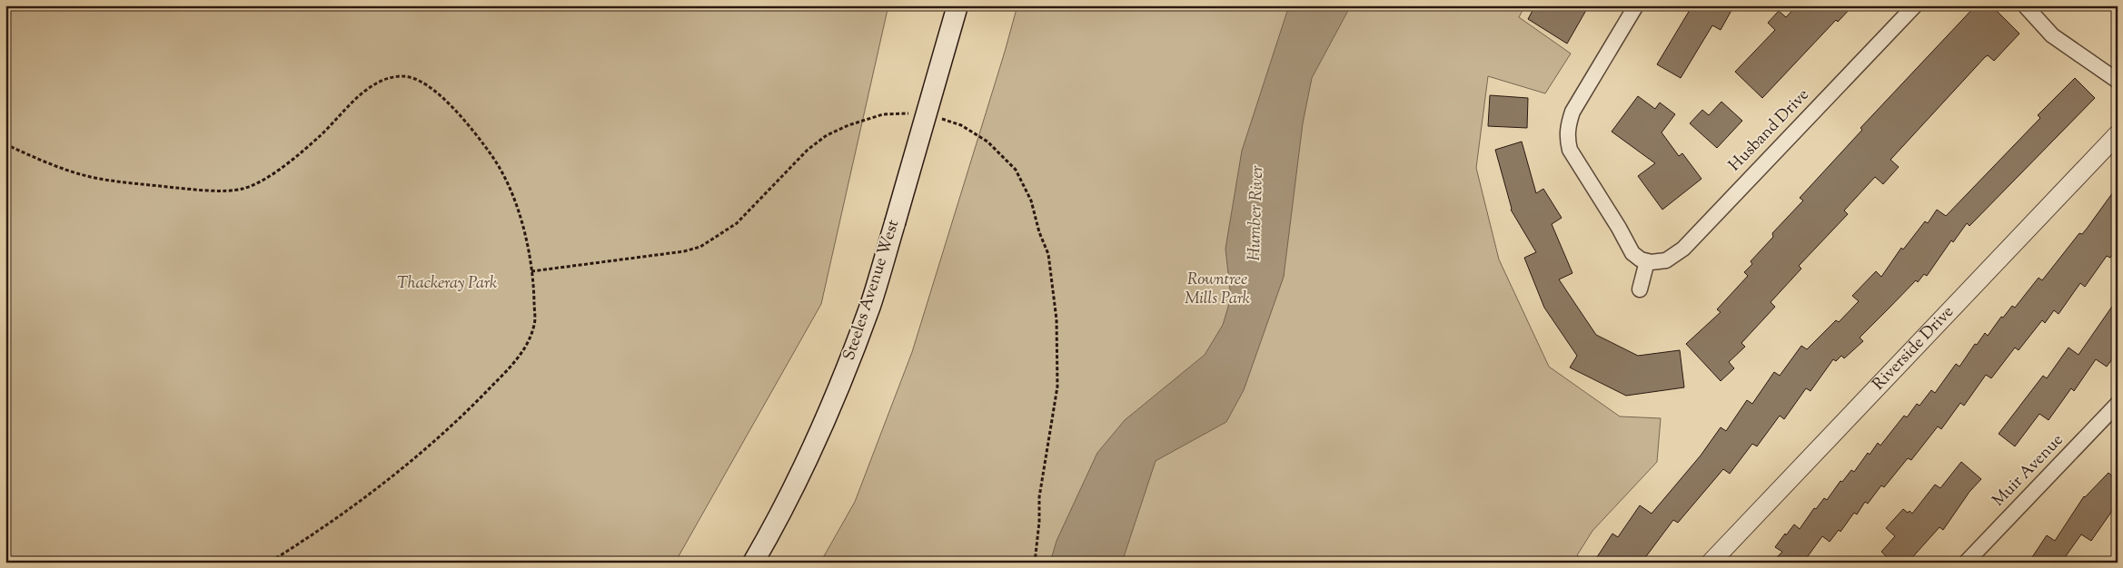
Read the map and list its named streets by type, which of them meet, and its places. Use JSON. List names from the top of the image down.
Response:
{
  "streets": {
    "main road": ["Steeles Avenue West"],
    "street": ["Husband Drive", "Riverside Drive", "Muir Avenue"]
  },
  "water": ["Humber River"],
  "parks": ["Rowntree Mills Park", "Thackeray Park"]
}
